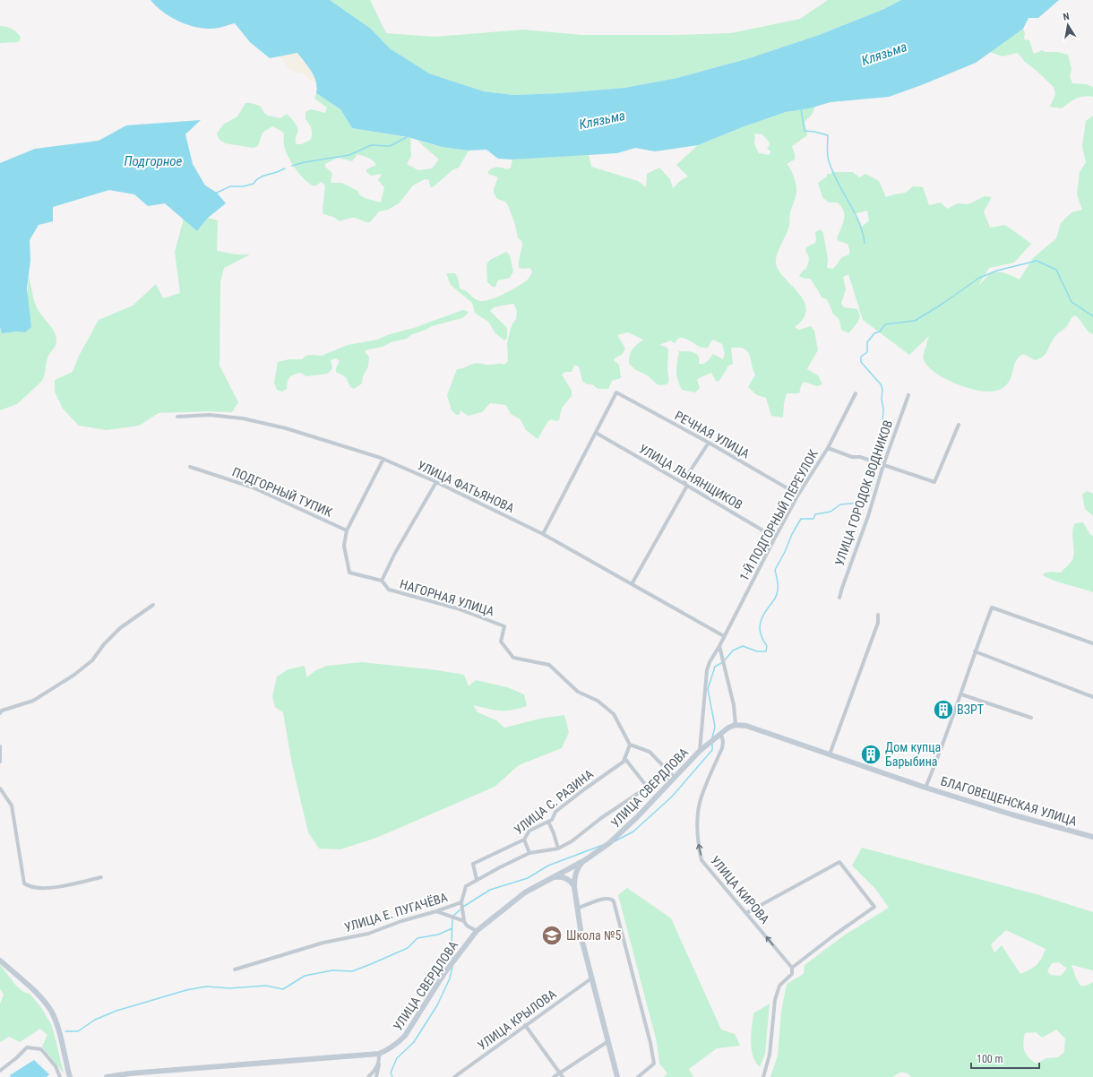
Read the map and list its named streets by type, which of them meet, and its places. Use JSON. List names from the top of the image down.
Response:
{
  "streets": {
    "main road": ["УЛИЦА СВЕРДЛОВА", "БЛАГОВЕЩЕНСКАЯ УЛИЦА"],
    "street": [
      "РЕЧНАЯ УЛИЦА",
      "УЛИЦА ЛЬНЯНЩИКОВ",
      "УЛИЦА ФАТЬЯНОВА",
      "ПОДГОРНЫЙ ТУПИК",
      "УЛИЦА ГОРОДОК ВОДНИКОВ",
      "1-Й ПОДГОРНЫЙ ПЕРЕУЛОК",
      "НАГОРНАЯ УЛИЦА",
      "УЛИЦА С. РАЗИНА",
      "УЛИЦА КИРОВА",
      "УЛИЦА Е. ПУГАЧЁВА",
      "УЛИЦА КРЫЛОВА"
    ]
  },
  "crossings": [
    ["РЕЧНАЯ УЛИЦА", "УЛИЦА ЛЬНЯНЩИКОВ"],
    ["РЕЧНАЯ УЛИЦА", "1-Й ПОДГОРНЫЙ ПЕРЕУЛОК"],
    ["УЛИЦА ЛЬНЯНЩИКОВ", "1-Й ПОДГОРНЫЙ ПЕРЕУЛОК"],
    ["УЛИЦА ФАТЬЯНОВА", "1-Й ПОДГОРНЫЙ ПЕРЕУЛОК"],
    ["ПОДГОРНЫЙ ТУПИК", "НАГОРНАЯ УЛИЦА"],
    ["1-Й ПОДГОРНЫЙ ПЕРЕУЛОК", "УЛИЦА СВЕРДЛОВА"],
    ["НАГОРНАЯ УЛИЦА", "УЛИЦА С. РАЗИНА"],
    ["УЛИЦА СВЕРДЛОВА", "БЛАГОВЕЩЕНСКАЯ УЛИЦА"],
    ["УЛИЦА СВЕРДЛОВА", "УЛИЦА КИРОВА"],
    ["УЛИЦА СВЕРДЛОВА", "УЛИЦА Е. ПУГАЧЁВА"],
    ["УЛИЦА С. РАЗИНА", "УЛИЦА Е. ПУГАЧЁВА"]
  ],
  "one_way": ["УЛИЦА КИРОВА"],
  "water": ["Клязьма", "Подгорное"],
  "places": {
    "building": ["ВЗРТ", "Дом купца Барыбина"],
    "school or university": ["Школа №5"]
  },
  "scale_bar": "100 m",
  "north": "top"
}
